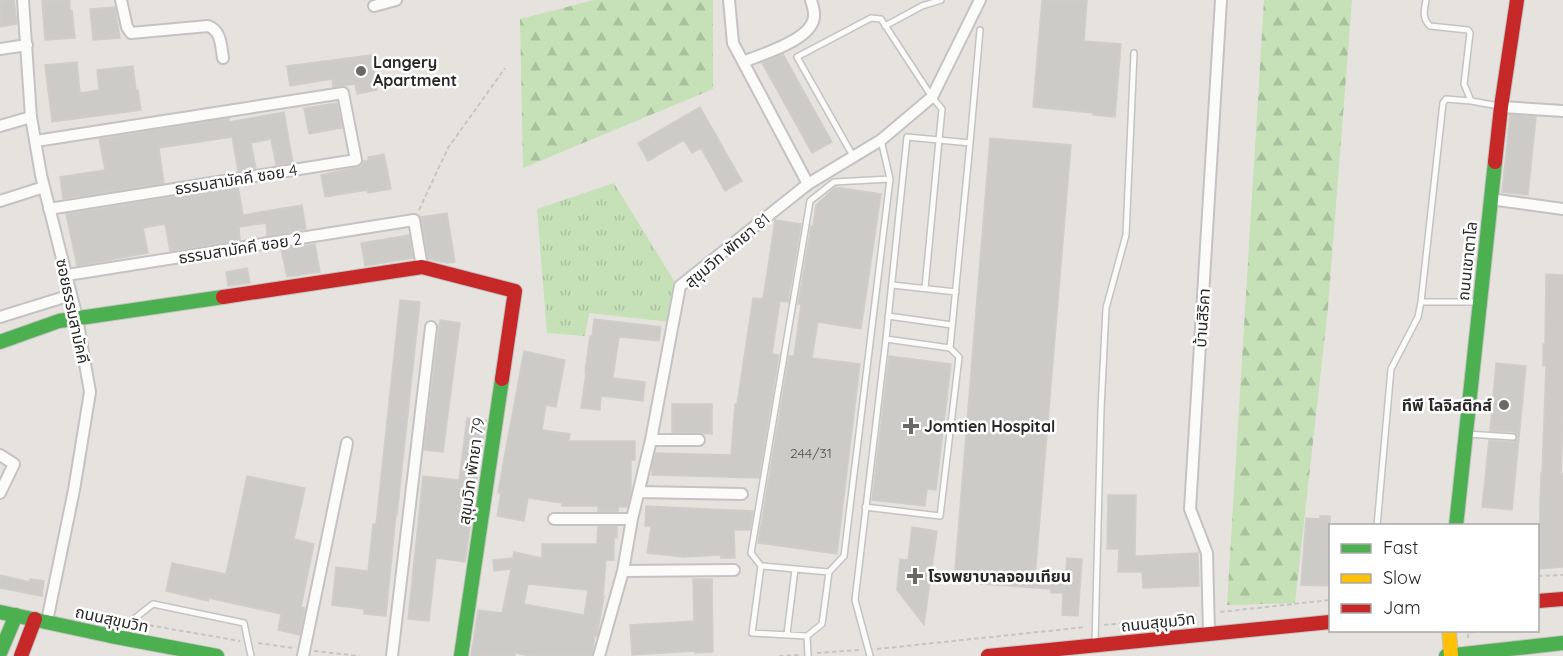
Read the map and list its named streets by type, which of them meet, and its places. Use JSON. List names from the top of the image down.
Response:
{
  "streets": {
    "main road": ["ถนนเขาตาโล", "สุขุมวิท พัทยา 79", "ถนนสุขุมวิท"],
    "street": [
      "ธรรมสามัคคี ซอย 4",
      "ธรรมสามัคคี ซอย 2",
      "สุขุมวิท พัทยา 81",
      "ซอยธรรมสามัคคี",
      "บ้านสิริคา"
    ]
  },
  "crossings": [
    ["ธรรมสามัคคี ซอย 4", "ซอยธรรมสามัคคี"],
    ["ธรรมสามัคคี ซอย 2", "ซอยธรรมสามัคคี"],
    ["ซอยธรรมสามัคคี", "ถนนสุขุมวิท"],
    ["บ้านสิริคา", "ถนนสุขุมวิท"]
  ],
  "places": {
    "other": ["Langery Apartment", "ทีพี โลจิสติกส์"],
    "health": ["Jomtien Hospital", "โรงพยาบาลจอมเทียน"]
  },
  "house_numbers": ["244/31"],
  "legend": ["Fast", "Slow", "Jam"]
}
